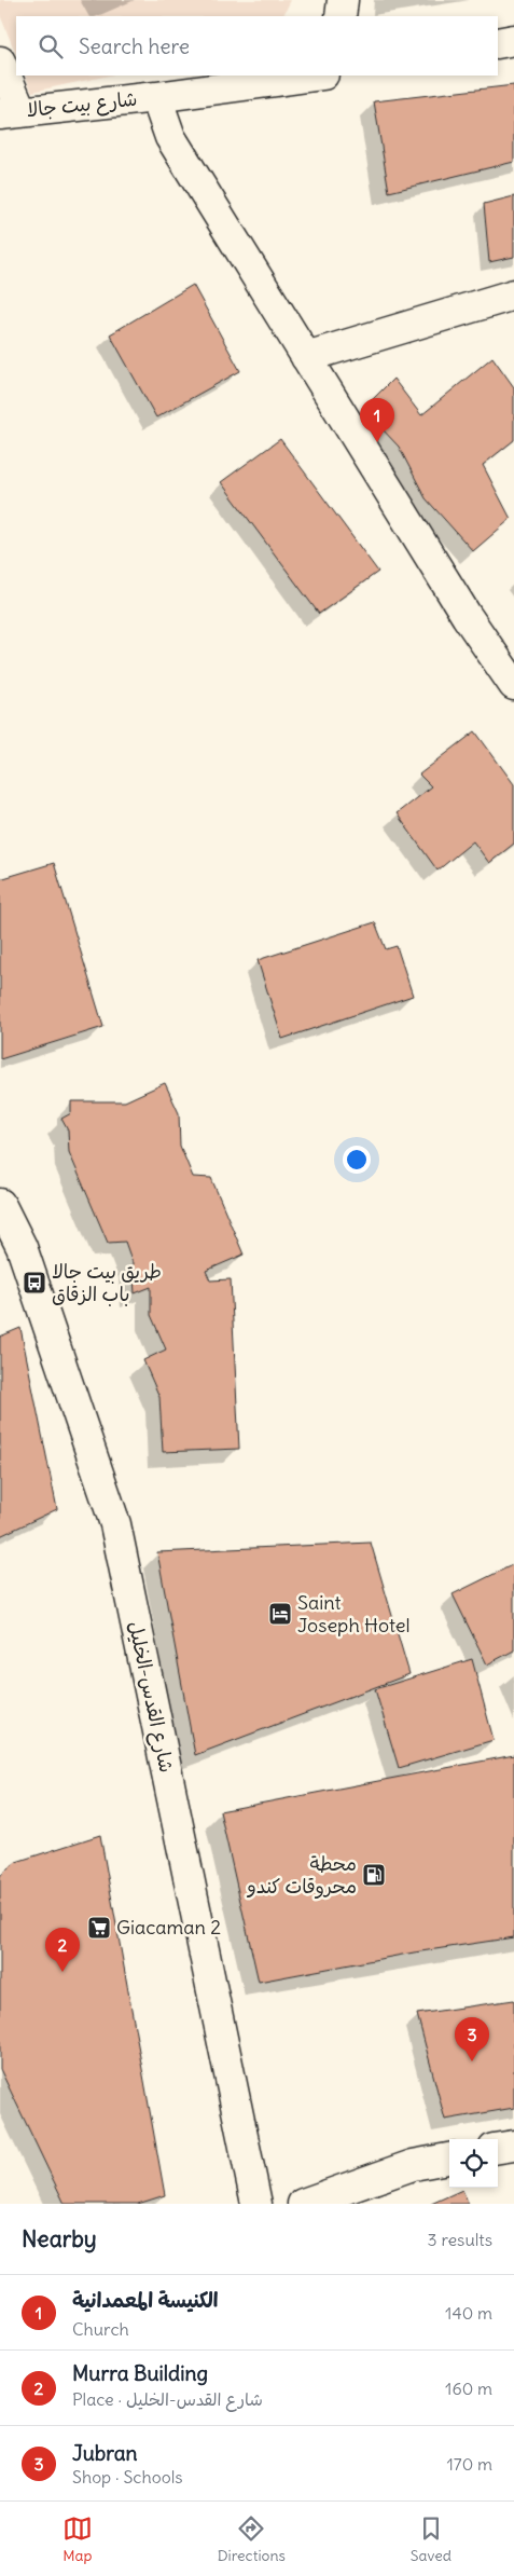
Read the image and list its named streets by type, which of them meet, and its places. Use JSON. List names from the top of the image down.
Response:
{
  "streets": {
    "street": ["شارع بيت جالا", "شارع القدس-الخليل"]
  },
  "places": {
    "bus stop": ["طريق بيت جالا باب الزقاق"],
    "hotel": ["Saint Joseph Hotel"],
    "fuel station": ["محطة محروقات كندو"],
    "supermarket": ["Giacaman 2"]
  },
  "page": {
    "search": "Search here",
    "pins": ["1", "2", "3"],
    "heading": ["Nearby", "3 results"],
    "list": [
      {
        "mark": "1",
        "name": "الكنيسة المعمدانية",
        "note": "Church",
        "value": "140 m"
      },
      {
        "mark": "2",
        "name": "Murra Building",
        "note": "Place · شارع القدس-الخليل",
        "value": "160 m"
      },
      {
        "mark": "3",
        "name": "Jubran",
        "note": "Shop · Schools",
        "value": "170 m"
      }
    ],
    "nav": ["Map", "Directions", "Saved"]
  }
}
